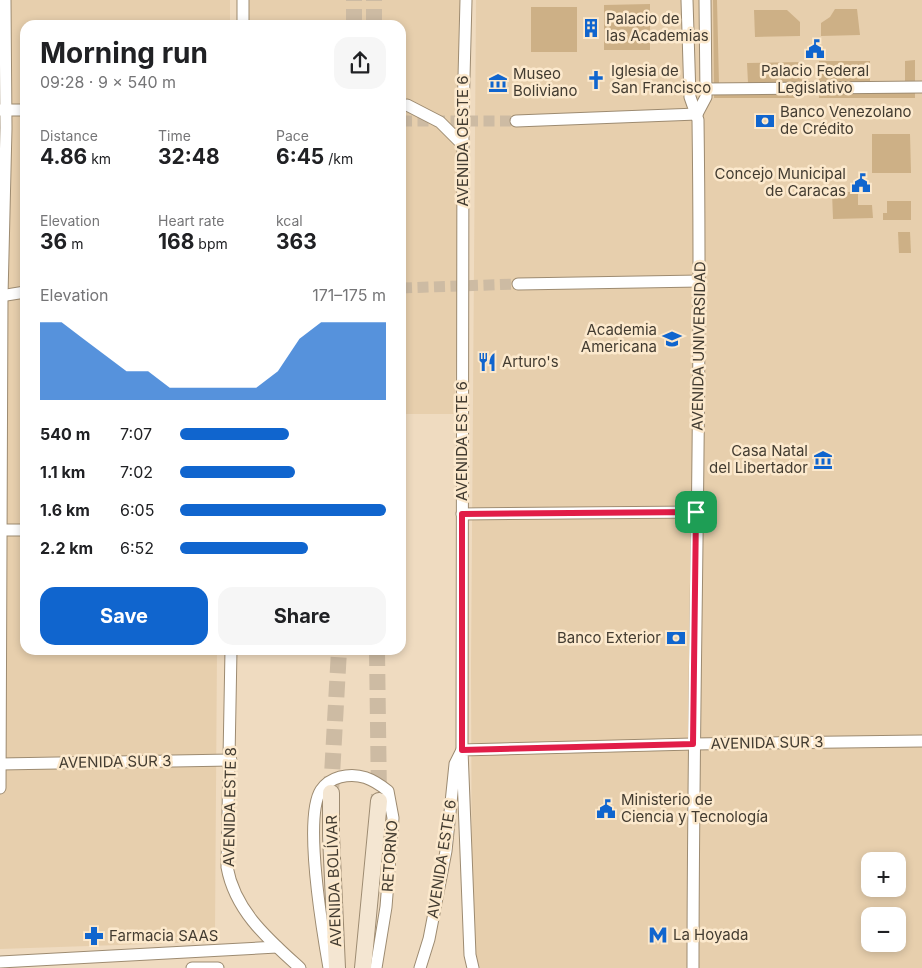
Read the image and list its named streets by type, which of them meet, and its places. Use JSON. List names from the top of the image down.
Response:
{
  "streets": {
    "main road": ["AVENIDA BOLÍVAR"],
    "street": [
      "AVENIDA OESTE 6",
      "AVENIDA UNIVERSIDAD",
      "AVENIDA ESTE 6",
      "AVENIDA SUR 3",
      "AVENIDA ESTE 8",
      "RETORNO"
    ]
  },
  "crossings": [
    ["AVENIDA OESTE 6", "AVENIDA ESTE 6"],
    ["AVENIDA UNIVERSIDAD", "AVENIDA SUR 3"],
    ["AVENIDA ESTE 6", "AVENIDA SUR 3"],
    ["AVENIDA SUR 3", "AVENIDA ESTE 8"]
  ],
  "places": {
    "building": ["Palacio de las Academias"],
    "public building": ["Palacio Federal Legislativo", "Concejo Municipal de Caracas", "Ministerio de Ciencia y Tecnología"],
    "church": ["Iglesia de San Francisco"],
    "museum": ["Museo Boliviano", "Casa Natal del Libertador"],
    "bank": ["Banco Venezolano de Crédito", "Banco Exterior"],
    "school or university": ["Academia Americana"],
    "restaurant": ["Arturo's"],
    "metro station": ["La Hoyada"],
    "pharmacy": ["Farmacia SAAS"]
  },
  "page": {
    "heading": ["Morning run", "09:28 · 9 × 540 m"],
    "stats": [
      ["Distance", "4.86 km"],
      ["Time", "32:48"],
      ["Pace", "6:45 /km"],
      ["Elevation", "36 m"],
      ["Heart rate", "168 bpm"],
      ["kcal", "363"]
    ],
    "chart": ["Elevation", "171–175 m"],
    "list": [
      {
        "name": "540 m",
        "note": "7:07"
      },
      {
        "name": "1.1 km",
        "note": "7:02"
      },
      {
        "name": "1.6 km",
        "note": "6:05"
      },
      {
        "name": "2.2 km",
        "note": "6:52"
      }
    ],
    "buttons": ["Save", "Share"],
    "map_buttons": ["+", "−"]
  }
}
